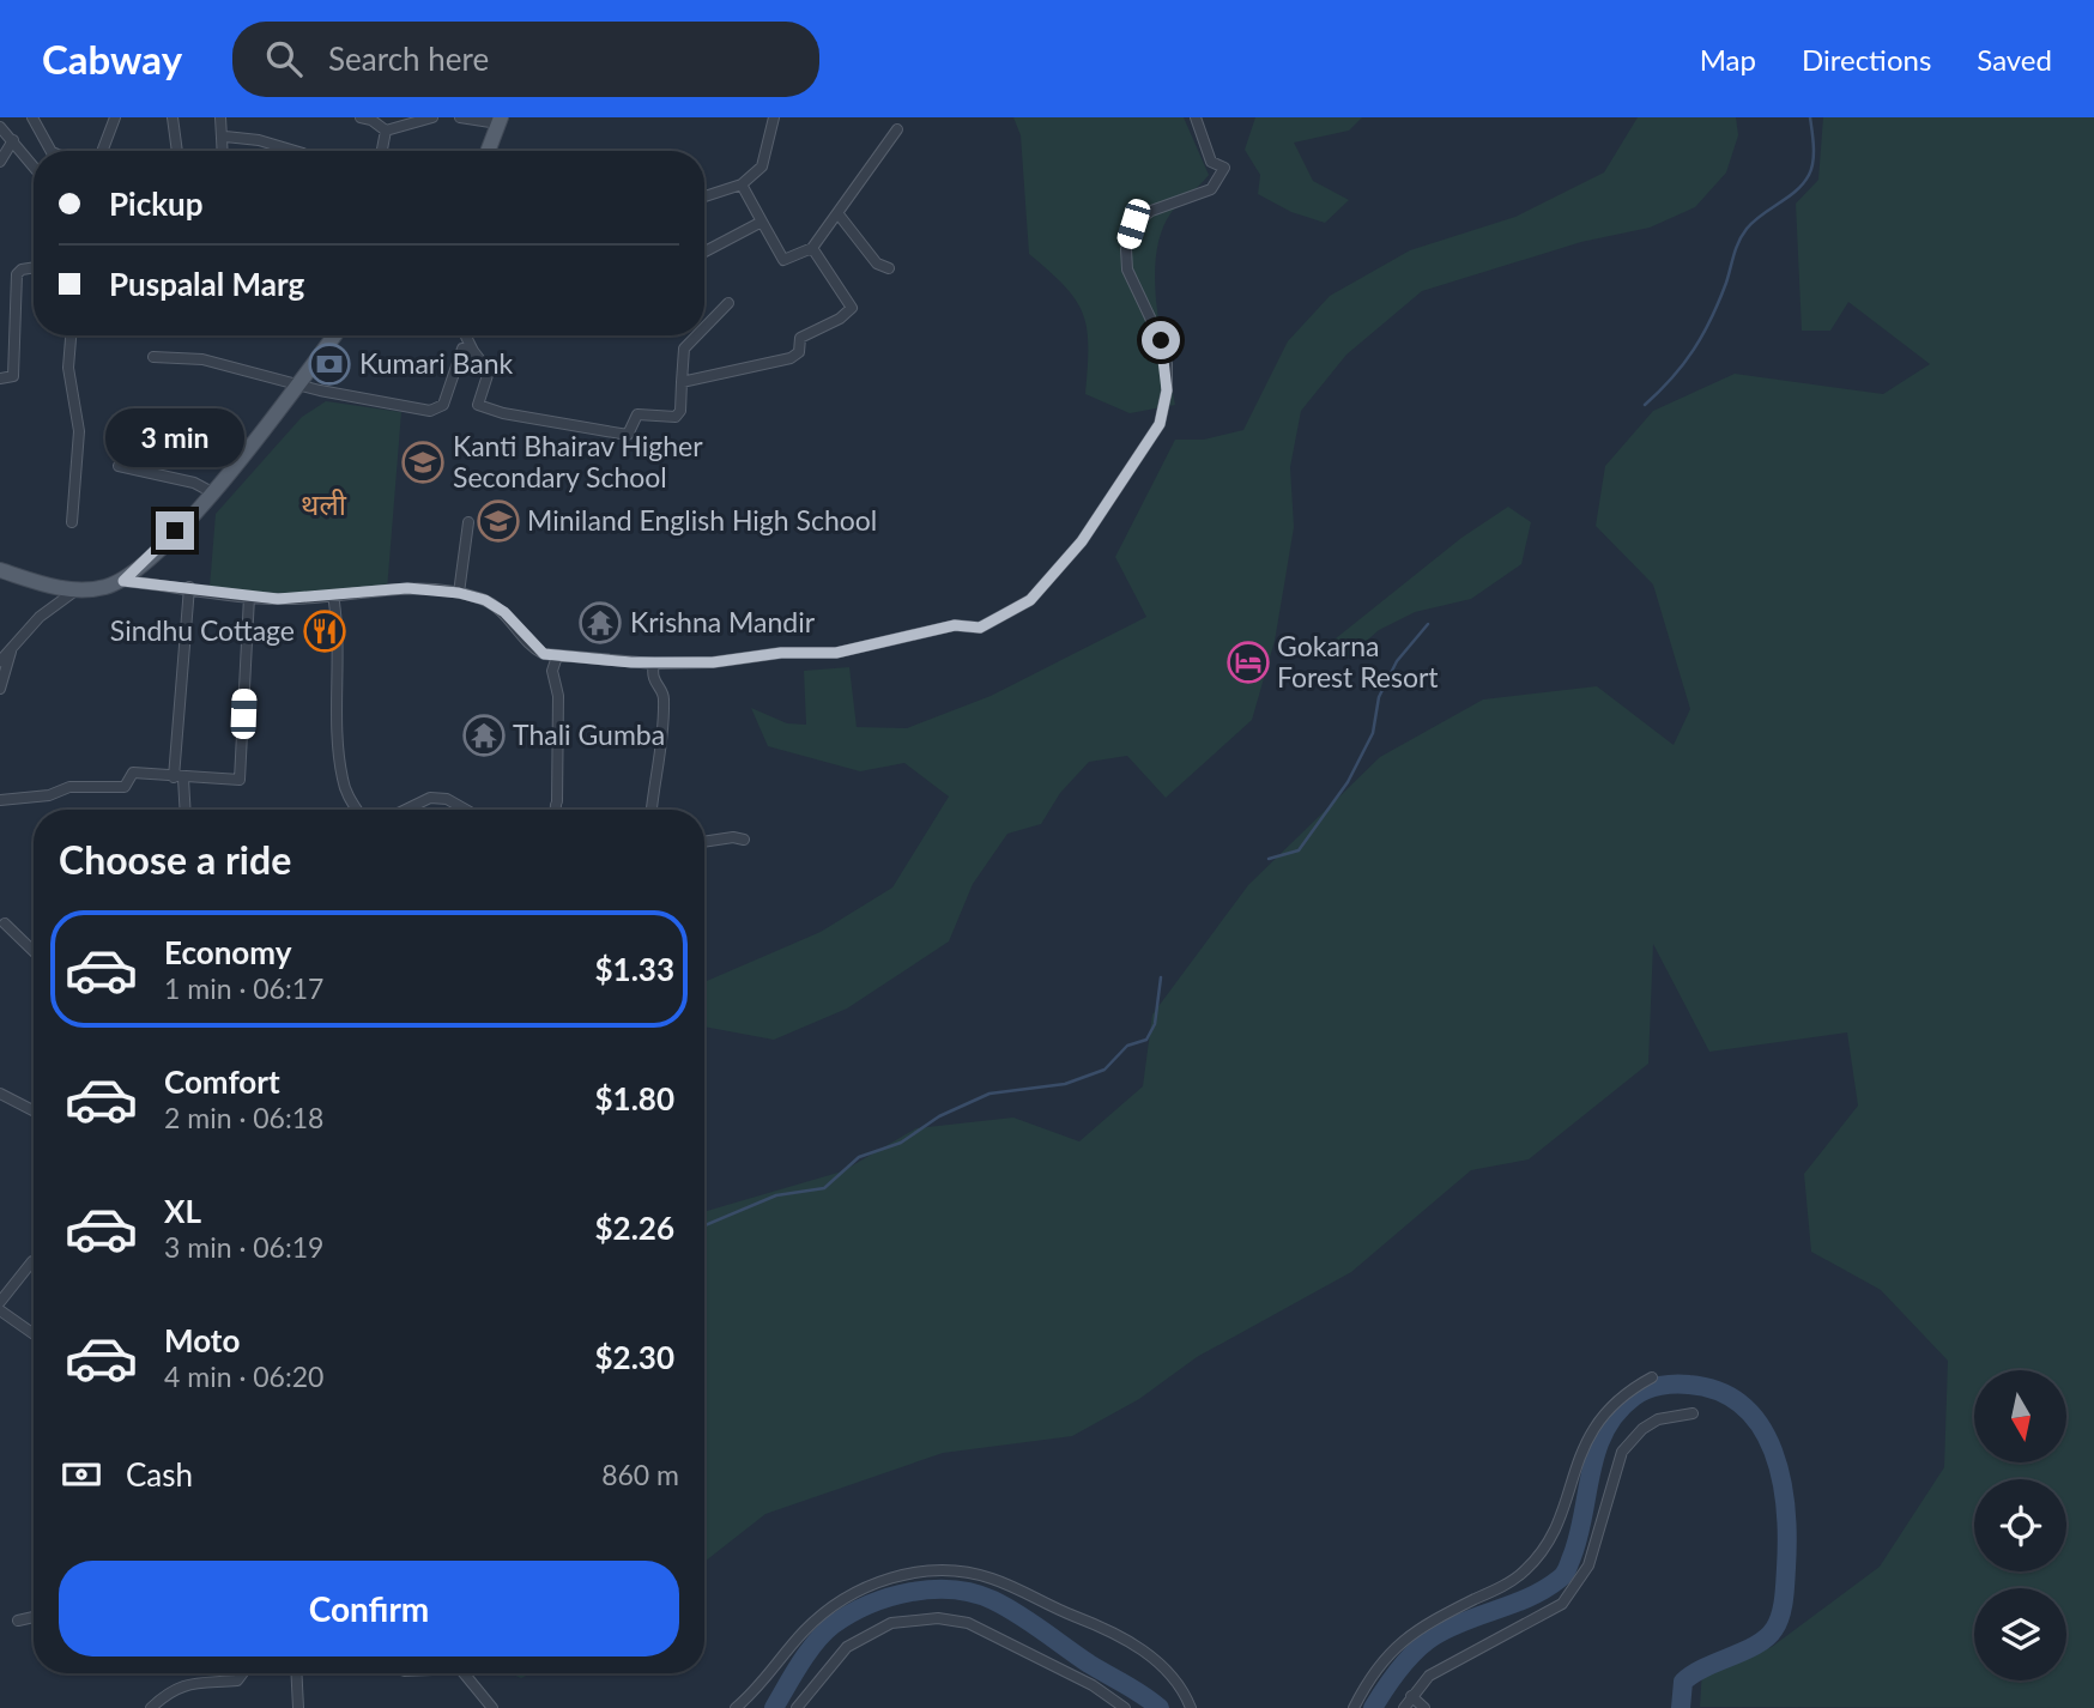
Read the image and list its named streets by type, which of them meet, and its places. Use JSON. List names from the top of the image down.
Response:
{
  "districts": ["थली"],
  "places": {
    "bank": ["Kumari Bank"],
    "school or university": ["Kanti Bhairav Higher Secondary School", "Miniland English High School"],
    "temple": ["Krishna Mandir", "Thali Gumba"],
    "restaurant": ["Sindhu Cottage"],
    "hotel": ["Gokarna Forest Resort"]
  },
  "north": "bottom",
  "page": {
    "header": "Cabway",
    "search": "Search here",
    "nav": ["Map", "Directions", "Saved"],
    "banner": ["Pickup", "Puspalal Marg"],
    "bubble": "3 min",
    "heading": "Choose a ride",
    "list": [
      {
        "name": "Economy",
        "note": "1 min · 06:17",
        "value": "$1.33"
      },
      {
        "name": "Comfort",
        "note": "2 min · 06:18",
        "value": "$1.80"
      },
      {
        "name": "XL",
        "note": "3 min · 06:19",
        "value": "$2.26"
      },
      {
        "name": "Moto",
        "note": "4 min · 06:20",
        "value": "$2.30"
      }
    ],
    "pay": ["Cash", "860 m"],
    "buttons": "Confirm"
  }
}
